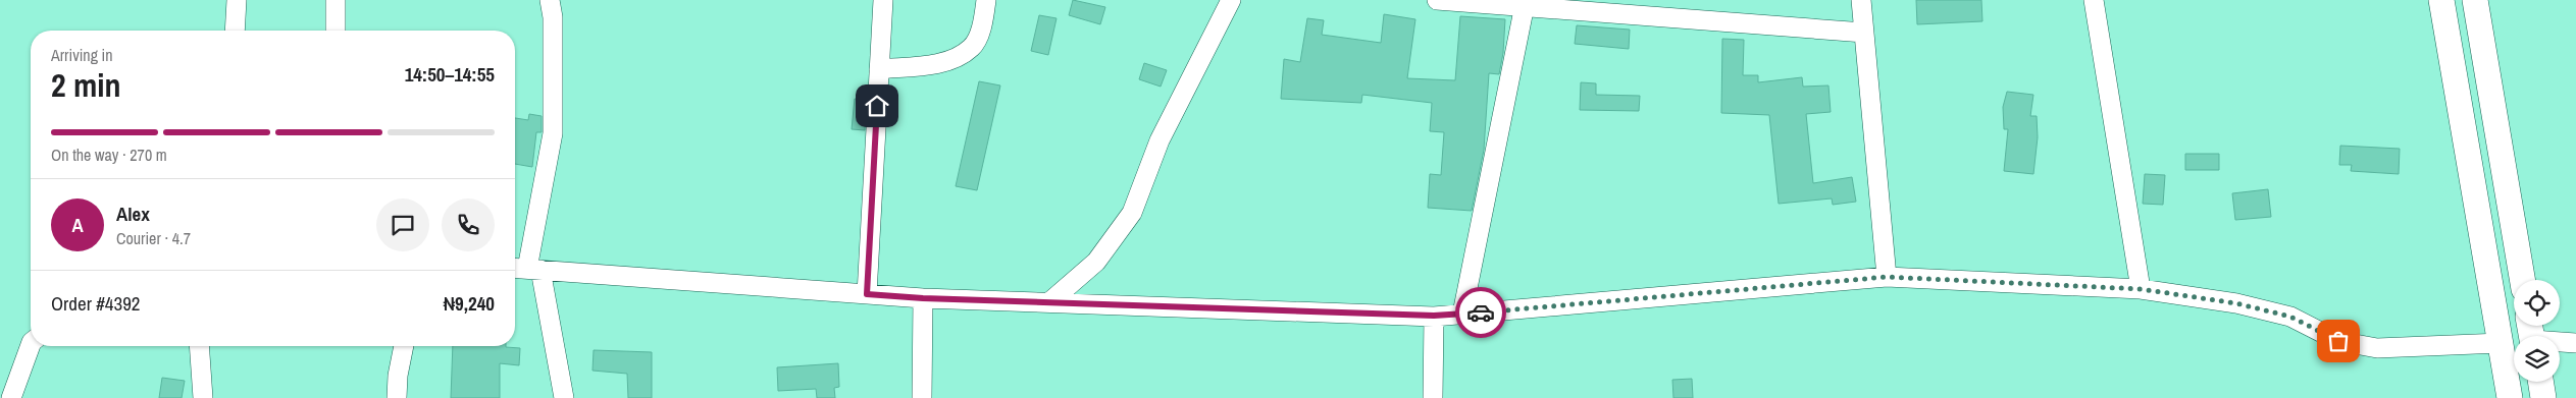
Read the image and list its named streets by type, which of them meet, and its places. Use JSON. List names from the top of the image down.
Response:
{
  "page": {
    "heading": ["2 min", "Arriving in", "14:50–14:55"],
    "panel": [
      "Alex",
      "Courier · 4.7",
      "Order #4392",
      "₦9,240"
    ],
    "bar": "On the way · 270 m",
    "round": "A"
  }
}
